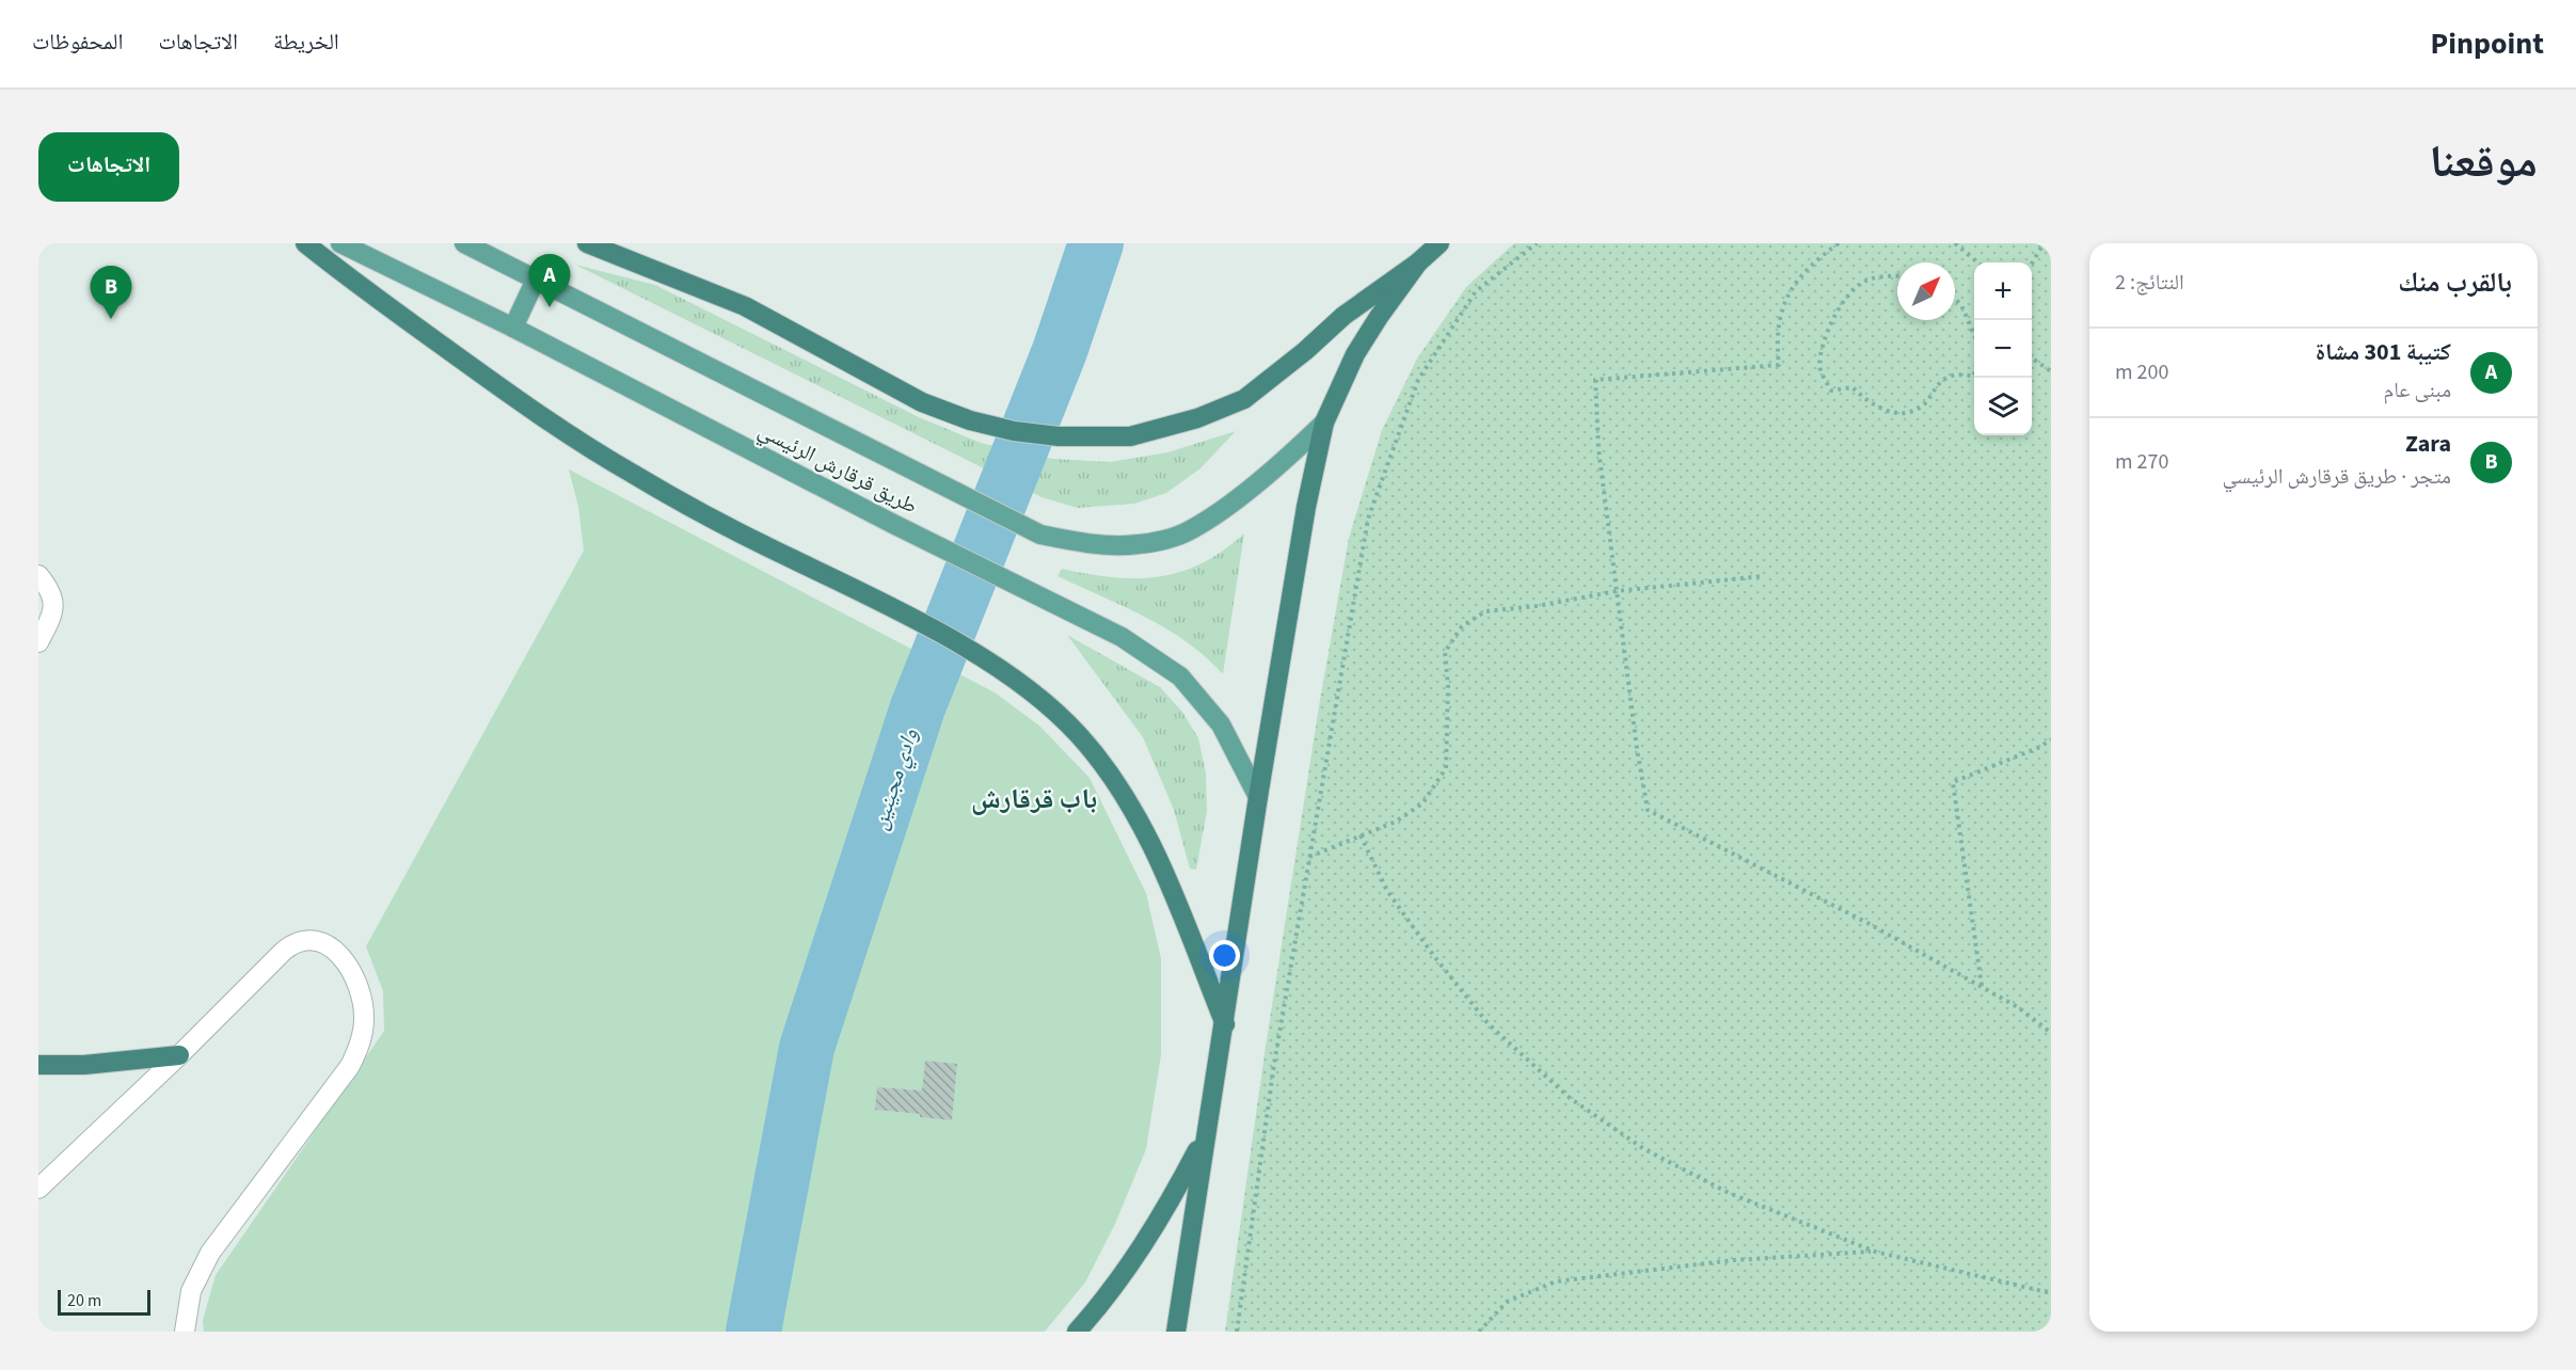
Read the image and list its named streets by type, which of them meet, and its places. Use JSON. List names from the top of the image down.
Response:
{
  "streets": {
    "main road": ["طريق قرقارش الرئيسي"]
  },
  "districts": ["باب قرقارش"],
  "water": ["وادي مجينين"],
  "scale_bar": "20 m",
  "north": "top right",
  "page": {
    "header": "Pinpoint",
    "nav": ["الخريطة", "الاتجاهات", "المحفوظات"],
    "title": "موقعنا",
    "buttons": "الاتجاهات",
    "heading": ["بالقرب منك", "النتائج: 2"],
    "pins": ["A", "B"],
    "map_buttons": ["+", "−"],
    "list": [
      {
        "mark": "A",
        "name": "كتيبة 301 مشاة",
        "note": "مبنى عام",
        "value": "200 m"
      },
      {
        "mark": "B",
        "name": "Zara",
        "note": "متجر · طريق قرقارش الرئيسي",
        "value": "270 m"
      }
    ],
    "scale": "20 m"
  }
}
